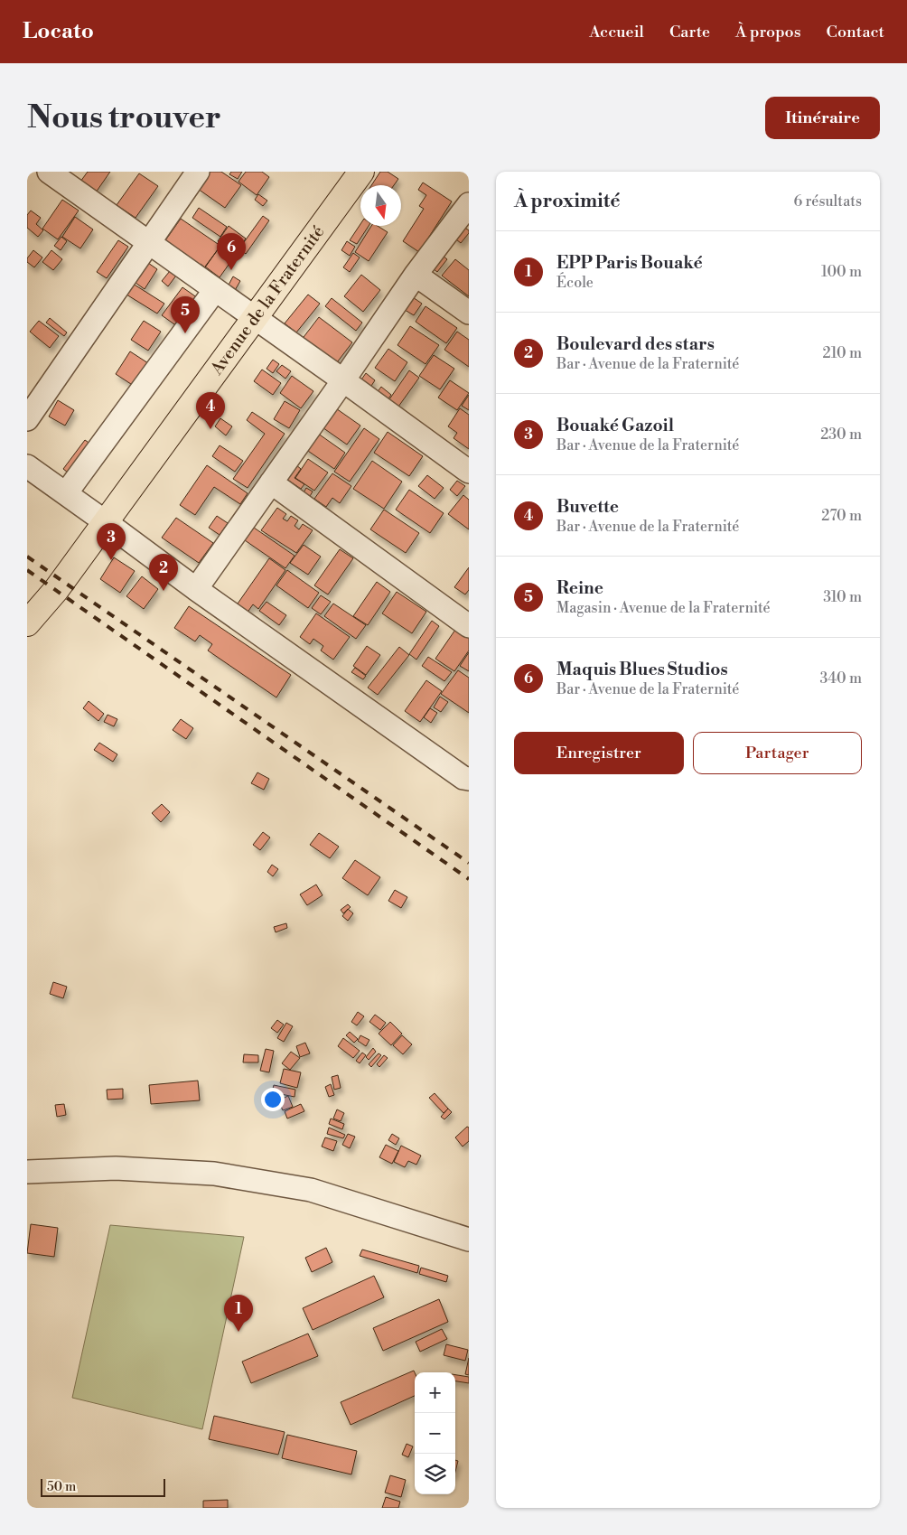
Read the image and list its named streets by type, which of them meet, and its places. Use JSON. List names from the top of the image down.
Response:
{
  "streets": {
    "main road": ["Avenue de la Fraternité"]
  },
  "scale_bar": "50 m",
  "north": "bottom",
  "page": {
    "header": "Locato",
    "nav": [
      "Accueil",
      "Carte",
      "À propos",
      "Contact"
    ],
    "buttons": [
      "Itinéraire",
      ["Enregistrer", "Partager"]
    ],
    "title": "Nous trouver",
    "heading": ["À proximité", "6 résultats"],
    "list": [
      {
        "mark": "1",
        "name": "EPP Paris Bouaké",
        "note": "École",
        "value": "100 m"
      },
      {
        "mark": "2",
        "name": "Boulevard des stars",
        "note": "Bar · Avenue de la Fraternité",
        "value": "210 m"
      },
      {
        "mark": "3",
        "name": "Bouaké Gazoil",
        "note": "Bar · Avenue de la Fraternité",
        "value": "230 m"
      },
      {
        "mark": "4",
        "name": "Buvette",
        "note": "Bar · Avenue de la Fraternité",
        "value": "270 m"
      },
      {
        "mark": "5",
        "name": "Reine",
        "note": "Magasin · Avenue de la Fraternité",
        "value": "310 m"
      },
      {
        "mark": "6",
        "name": "Maquis Blues Studios",
        "note": "Bar · Avenue de la Fraternité",
        "value": "340 m"
      }
    ],
    "pins": [
      "6",
      "5",
      "4",
      "3",
      "2",
      "1"
    ],
    "map_buttons": ["+", "−"],
    "scale": "50 m"
  }
}
